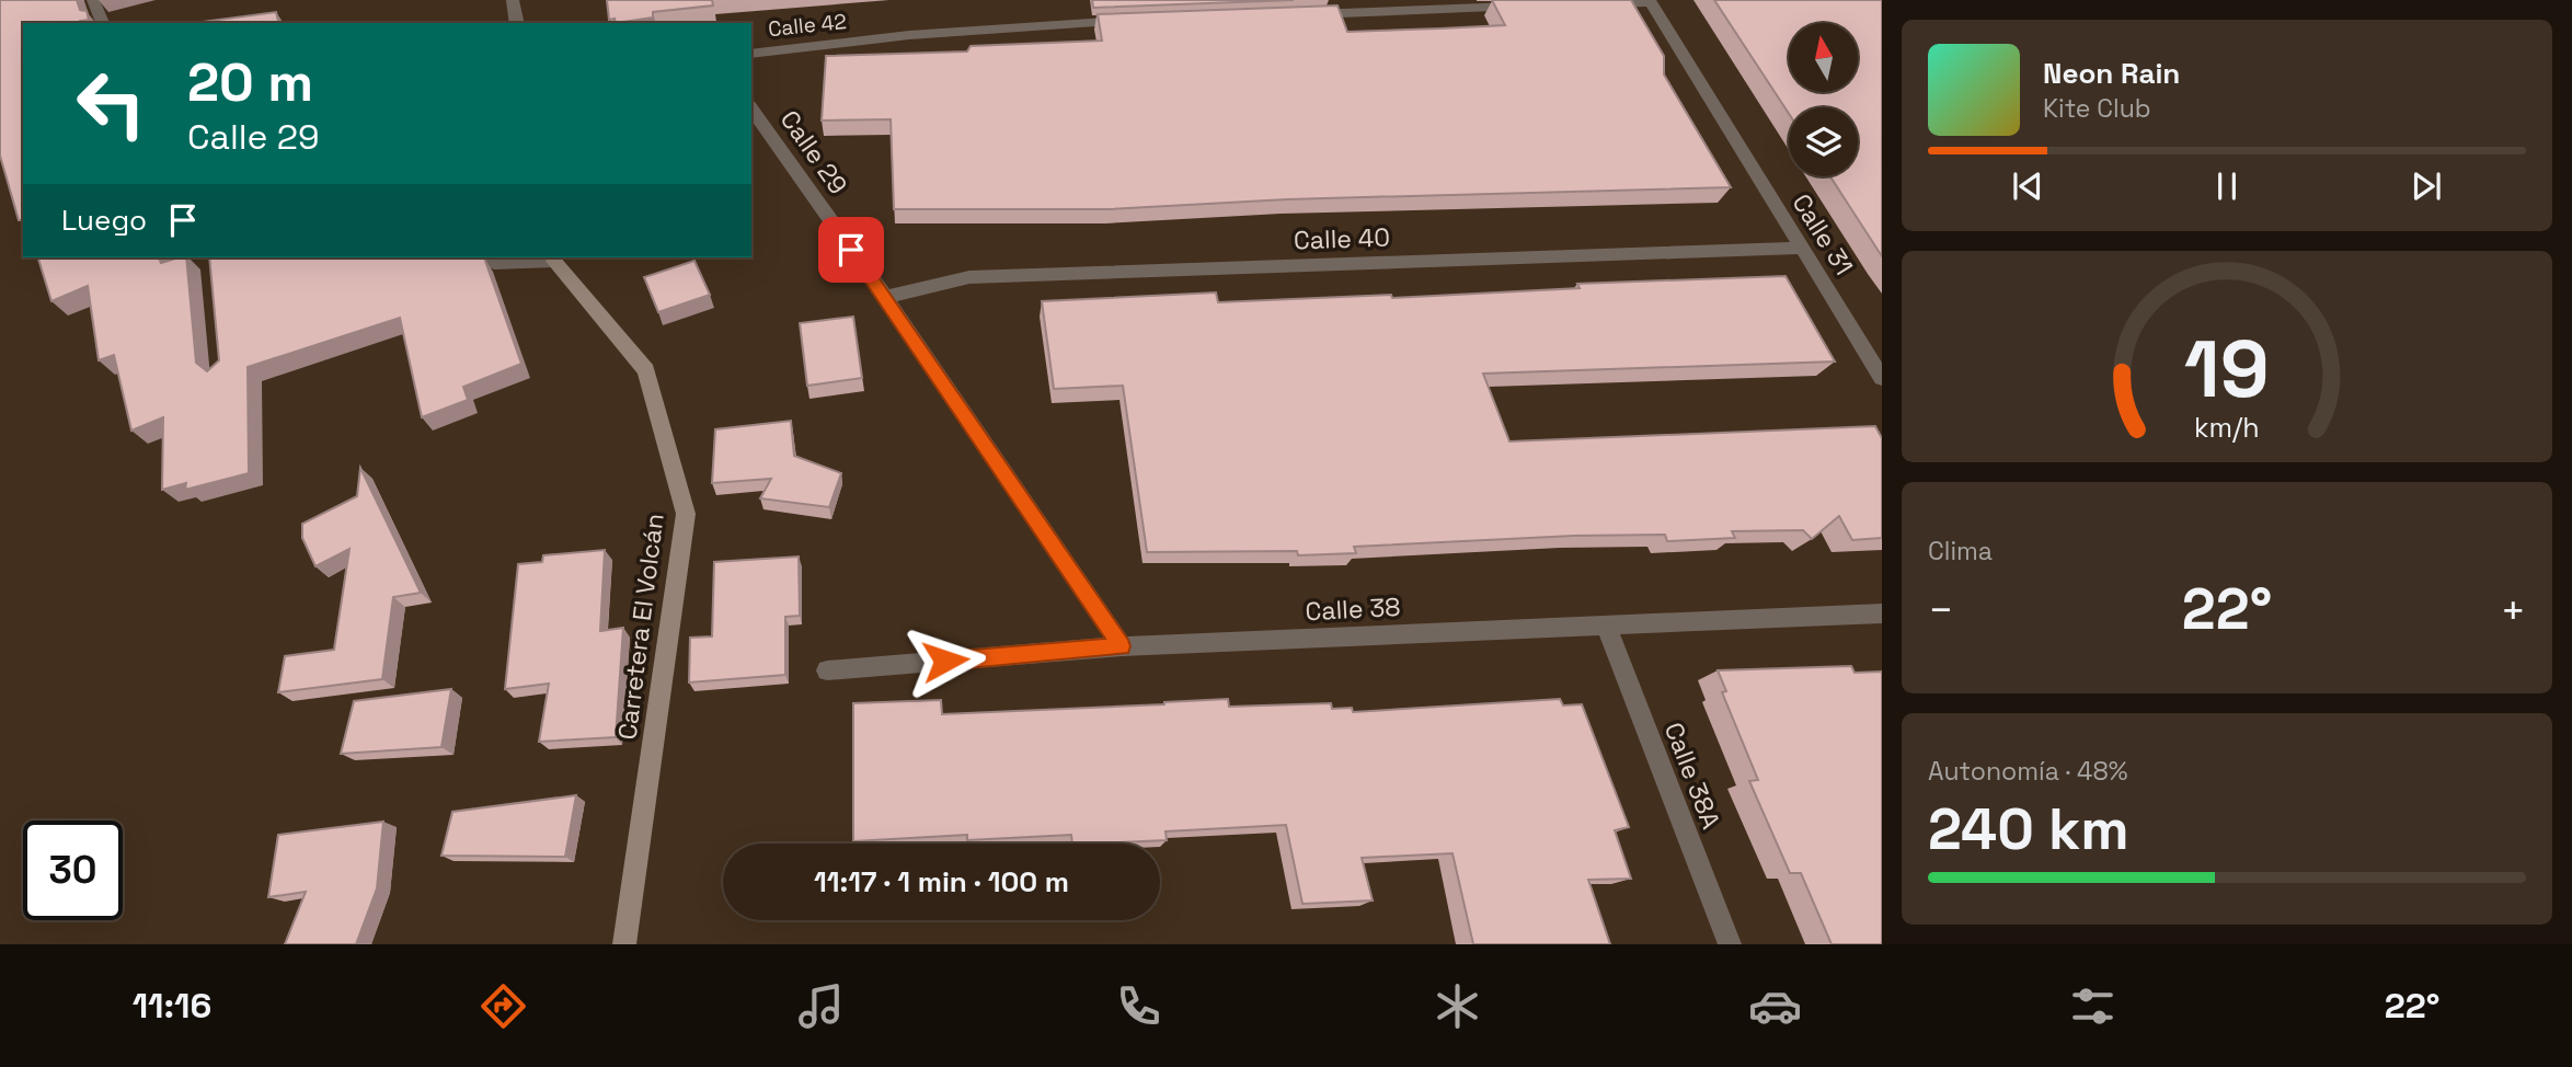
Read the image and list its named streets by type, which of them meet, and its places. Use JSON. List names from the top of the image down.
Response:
{
  "streets": {
    "street": [
      "Calle 42",
      "Calle 29",
      "Calle 31",
      "Calle 40",
      "Calle 38",
      "Carretera El Volcán",
      "Calle 38A"
    ]
  },
  "crossings": [
    ["Calle 29", "Calle 40"],
    ["Calle 29", "Calle 38"],
    ["Calle 31", "Calle 40"],
    ["Calle 38", "Calle 38A"]
  ],
  "north": "top",
  "page": {
    "turn": ["20 m", "Calle 29"],
    "song": ["Neon Rain", "Kite Club"],
    "then": "Luego",
    "tile": [
      "Clima",
      ["Autonomía · 48%", "240 km"]
    ],
    "heat": ["−", "22°", "+"],
    "limit": "30",
    "trip": "11:17 · 1 min · 100 m",
    "tabs": ["11:16", "22°"],
    "gauge": ["19", "km/h"]
  }
}
